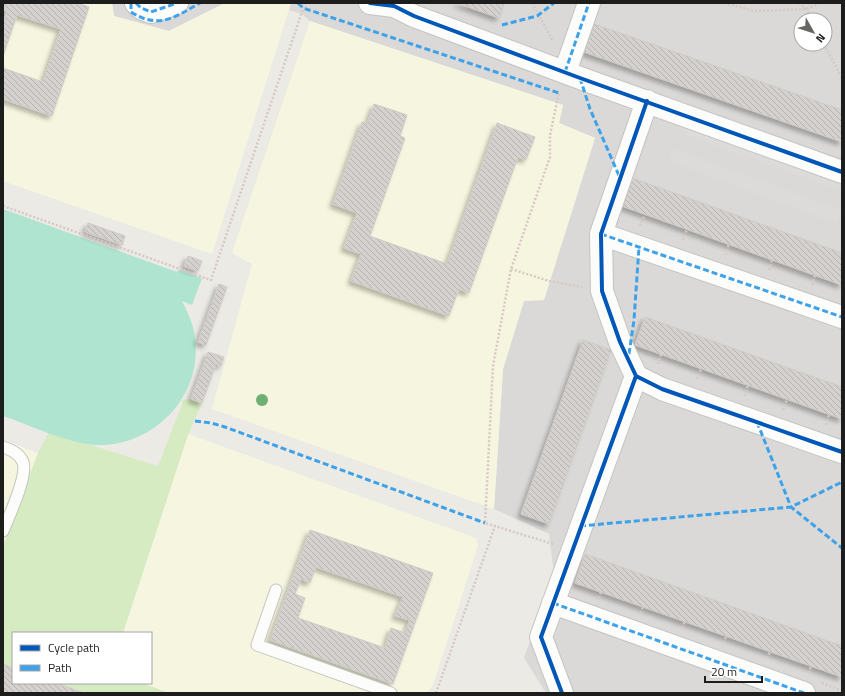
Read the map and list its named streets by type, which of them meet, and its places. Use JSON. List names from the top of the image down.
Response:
{
  "legend": ["Cycle path", "Path"],
  "scale_bar": "20 m",
  "north": "bottom right"
}
